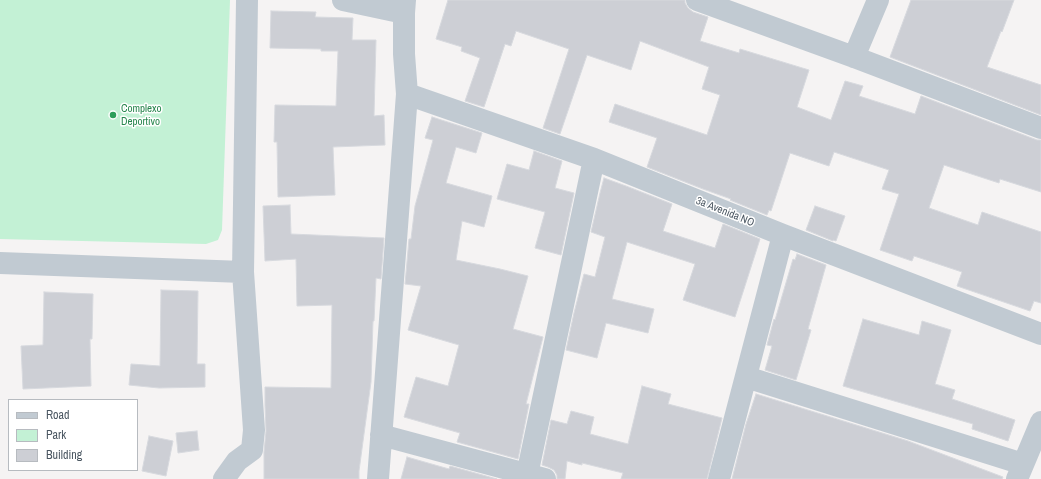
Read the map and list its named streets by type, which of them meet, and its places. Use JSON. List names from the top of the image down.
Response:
{
  "streets": {
    "street": ["3a Avenida NO"]
  },
  "places": ["Complexo Deportivo"],
  "legend": ["Road", "Park", "Building"]
}
